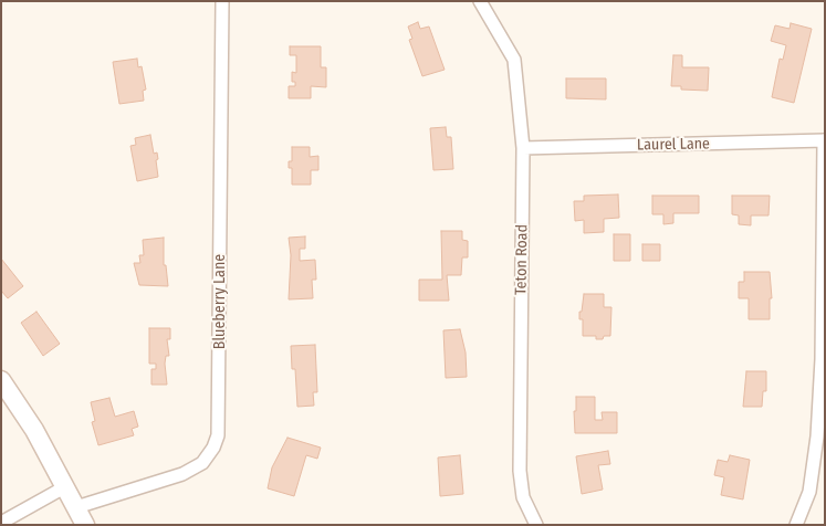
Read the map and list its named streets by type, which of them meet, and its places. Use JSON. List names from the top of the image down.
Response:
{
  "streets": {
    "street": ["Laurel Lane", "Teton Road", "Blueberry Lane"]
  },
  "crossings": [
    ["Laurel Lane", "Teton Road"]
  ]
}
